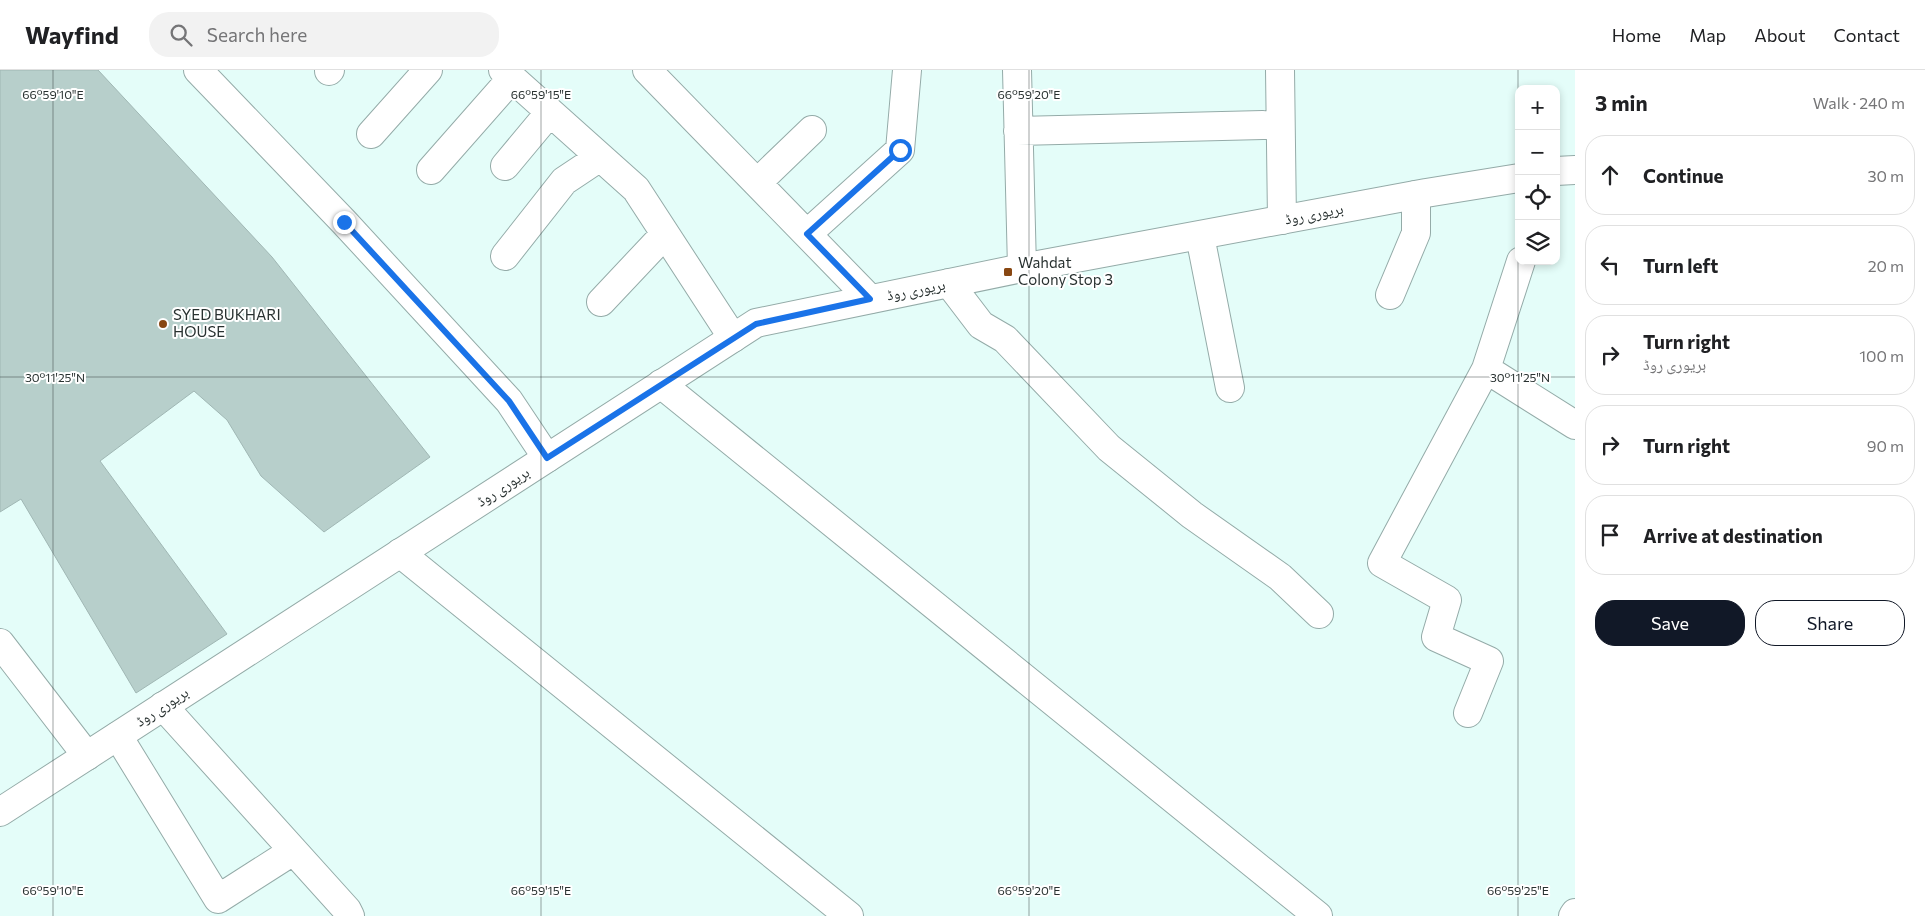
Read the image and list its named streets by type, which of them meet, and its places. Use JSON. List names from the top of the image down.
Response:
{
  "streets": {
    "street": ["بریوری روڈ"]
  },
  "places": {
    "transit": ["Wahdat Colony Stop 3"],
    "other": ["SYED BUKHARI HOUSE"]
  },
  "page": {
    "header": "Wayfind",
    "search": "Search here",
    "nav": [
      "Home",
      "Map",
      "About",
      "Contact"
    ],
    "heading": ["3 min", "Walk · 240 m"],
    "map_buttons": ["+", "−"],
    "list": [
      ["Continue", "30 m"],
      ["Turn left", "20 m"],
      ["Turn right", "بریوری روڈ", "100 m"],
      ["Turn right", "90 m"],
      "Arrive at destination"
    ],
    "buttons": ["Save", "Share"]
  },
  "coordinates": [
    "66°59'10\"E",
    "66°59'15\"E",
    "66°59'20\"E",
    "30°11'25\"N",
    "66°59'25\"E"
  ]
}
